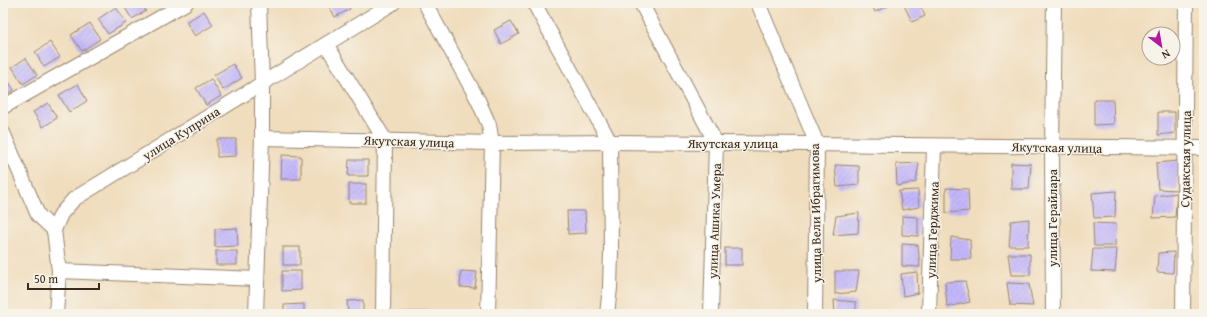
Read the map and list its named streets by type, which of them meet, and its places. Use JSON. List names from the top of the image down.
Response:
{
  "streets": {
    "street": [
      "улица Куприна",
      "Якутская улица",
      "Судакская улица",
      "улица Вели Ибрагимова",
      "улица Герайлара",
      "улица Ашика Умера",
      "улица Герджима"
    ]
  },
  "crossings": [
    ["Якутская улица", "Судакская улица"],
    ["Якутская улица", "улица Вели Ибрагимова"],
    ["Якутская улица", "улица Герайлара"],
    ["Якутская улица", "улица Ашика Умера"],
    ["Якутская улица", "улица Герджима"]
  ],
  "scale_bar": "50 m",
  "north": "bottom right"
}
